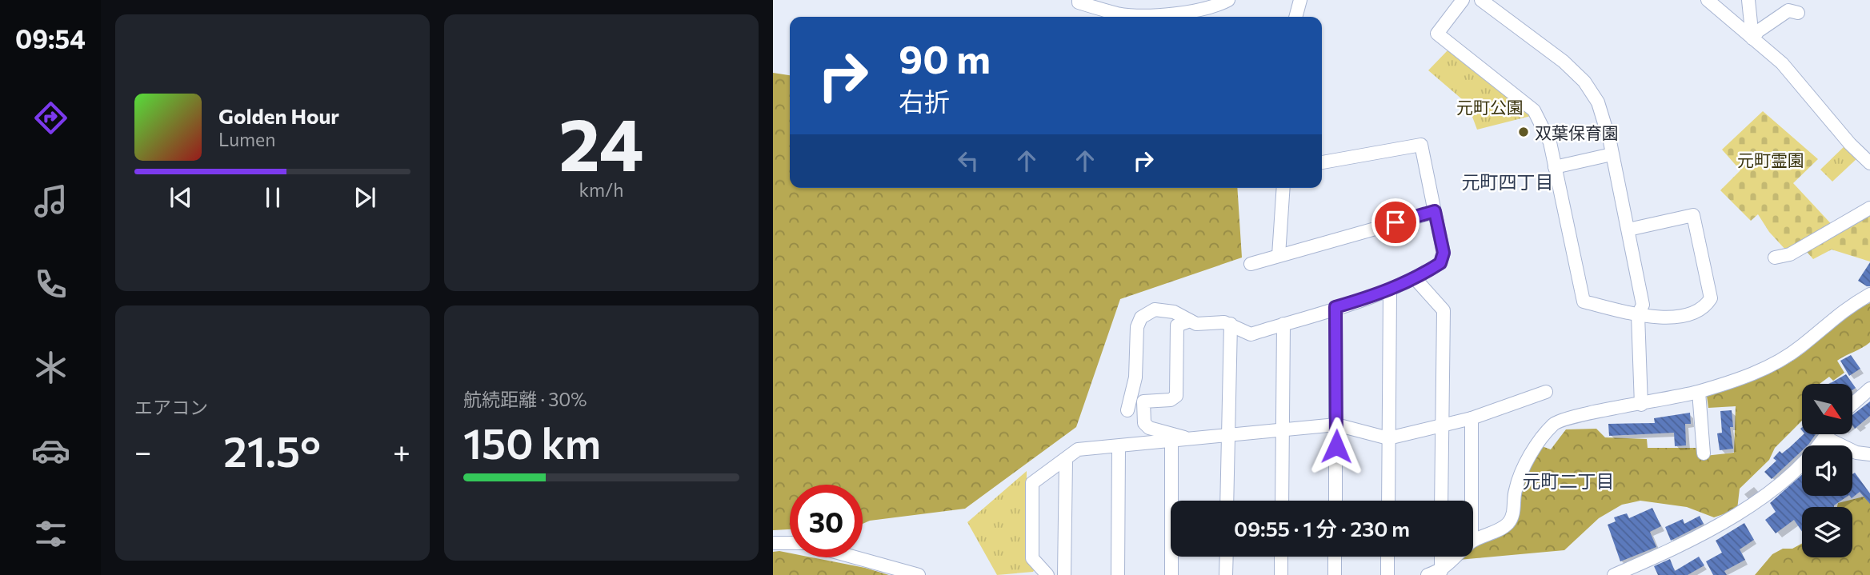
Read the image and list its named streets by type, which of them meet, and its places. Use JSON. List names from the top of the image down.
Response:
{
  "districts": ["元町四丁目", "元町二丁目"],
  "parks": ["元町公園", "元町霊園"],
  "places": ["双葉保育園"],
  "north": "bottom right",
  "page": {
    "tabs": "09:54",
    "tile": [
      ["24", "km/h"],
      "エアコン",
      ["航続距離 · 30%", "150 km"]
    ],
    "turn": ["90 m", "右折"],
    "song": ["Golden Hour", "Lumen"],
    "heat": ["−", "21.5°", "+"],
    "limit": "30",
    "trip": "09:55 · 1 分 · 230 m"
  }
}
